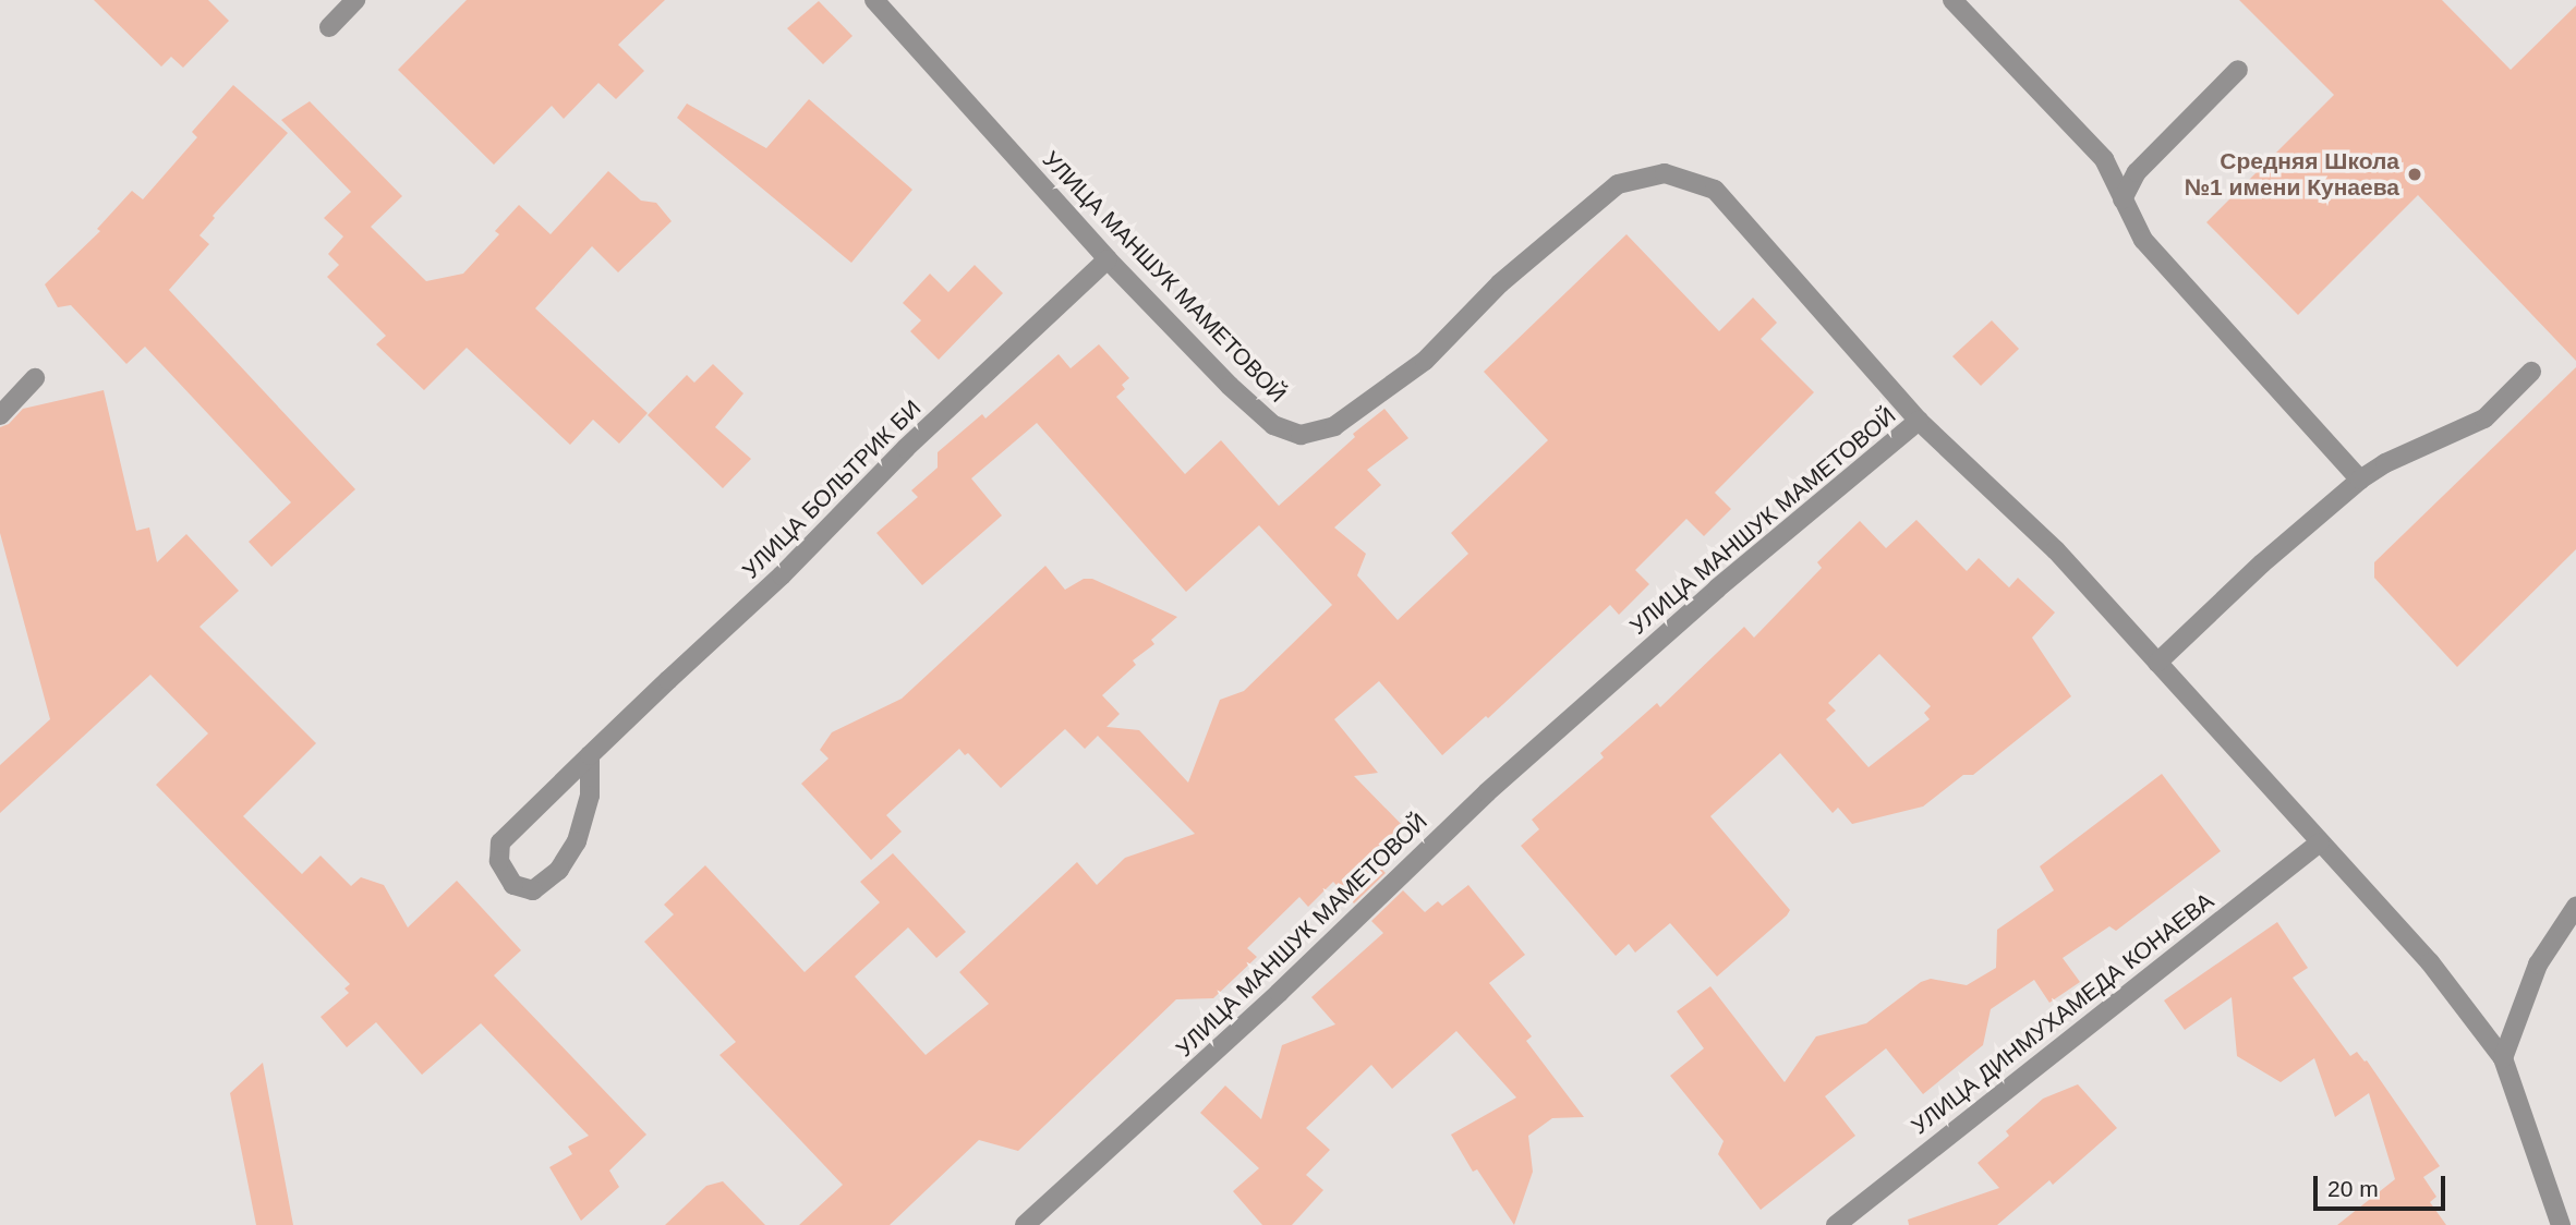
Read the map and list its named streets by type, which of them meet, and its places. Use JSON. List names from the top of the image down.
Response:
{
  "streets": {
    "street": ["УЛИЦА МАНШУК МАМЕТОВОЙ", "УЛИЦА БОЛЬТРИК БИ", "УЛИЦА ДИНМУХАМЕДА КОНАЕВА"]
  },
  "crossings": [
    ["УЛИЦА МАНШУК МАМЕТОВОЙ", "УЛИЦА БОЛЬТРИК БИ"]
  ],
  "places": ["Средняя Школа №1 имени Кунаева"],
  "scale_bar": "20 m"
}
